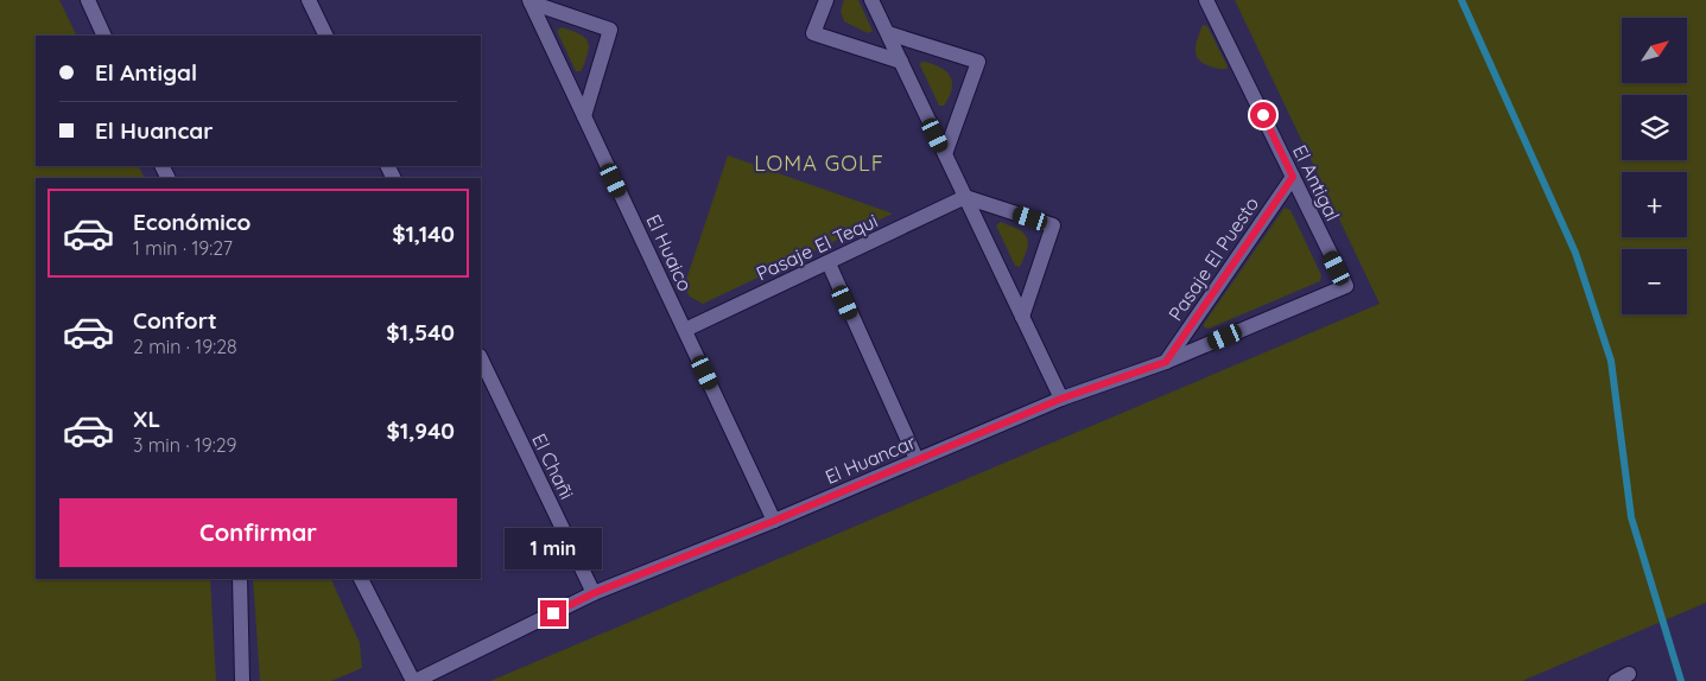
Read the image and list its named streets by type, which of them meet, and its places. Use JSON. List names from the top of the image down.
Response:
{
  "streets": {
    "street": [
      "El Antigal",
      "Pasaje El Tequi",
      "El Huaico",
      "Pasaje El Puesto",
      "El Huancar",
      "El Chañi"
    ]
  },
  "crossings": [
    ["El Antigal", "Pasaje El Puesto"],
    ["El Antigal", "El Huancar"],
    ["Pasaje El Tequi", "El Huaico"],
    ["El Huaico", "El Huancar"],
    ["Pasaje El Puesto", "El Huancar"],
    ["El Huancar", "El Chañi"]
  ],
  "districts": ["LOMA GOLF"],
  "north": "top right",
  "page": {
    "map_buttons": ["+", "−"],
    "banner": ["El Antigal", "El Huancar"],
    "list": [
      {
        "name": "Económico",
        "note": "1 min · 19:27",
        "value": "$1,140"
      },
      {
        "name": "Confort",
        "note": "2 min · 19:28",
        "value": "$1,540"
      },
      {
        "name": "XL",
        "note": "3 min · 19:29",
        "value": "$1,940"
      }
    ],
    "buttons": "Confirmar",
    "bubble": "1 min"
  }
}
